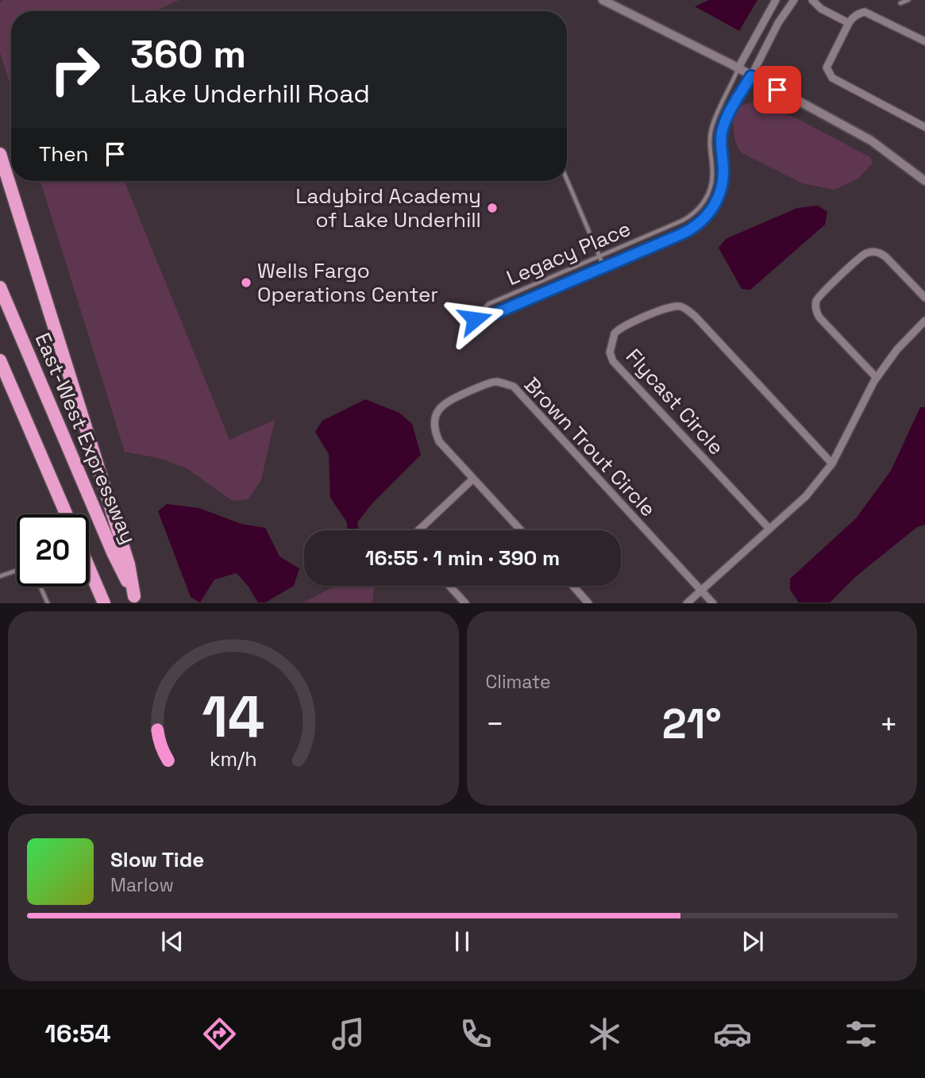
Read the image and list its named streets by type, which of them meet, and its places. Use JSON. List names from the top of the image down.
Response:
{
  "streets": {
    "highway": ["East-West Expressway"],
    "street": ["Flycast Circle", "Brown Trout Circle"],
    "lane": ["Legacy Place"]
  },
  "places": ["Ladybird Academy of Lake Underhill", "Wells Fargo Operations Center"],
  "page": {
    "turn": ["360 m", "Lake Underhill Road"],
    "then": "Then",
    "limit": "20",
    "trip": "16:55 · 1 min · 390 m",
    "tile": "Climate",
    "heat": ["−", "21°", "+"],
    "song": ["Slow Tide", "Marlow"],
    "tabs": "16:54",
    "gauge": ["14", "km/h"]
  }
}
